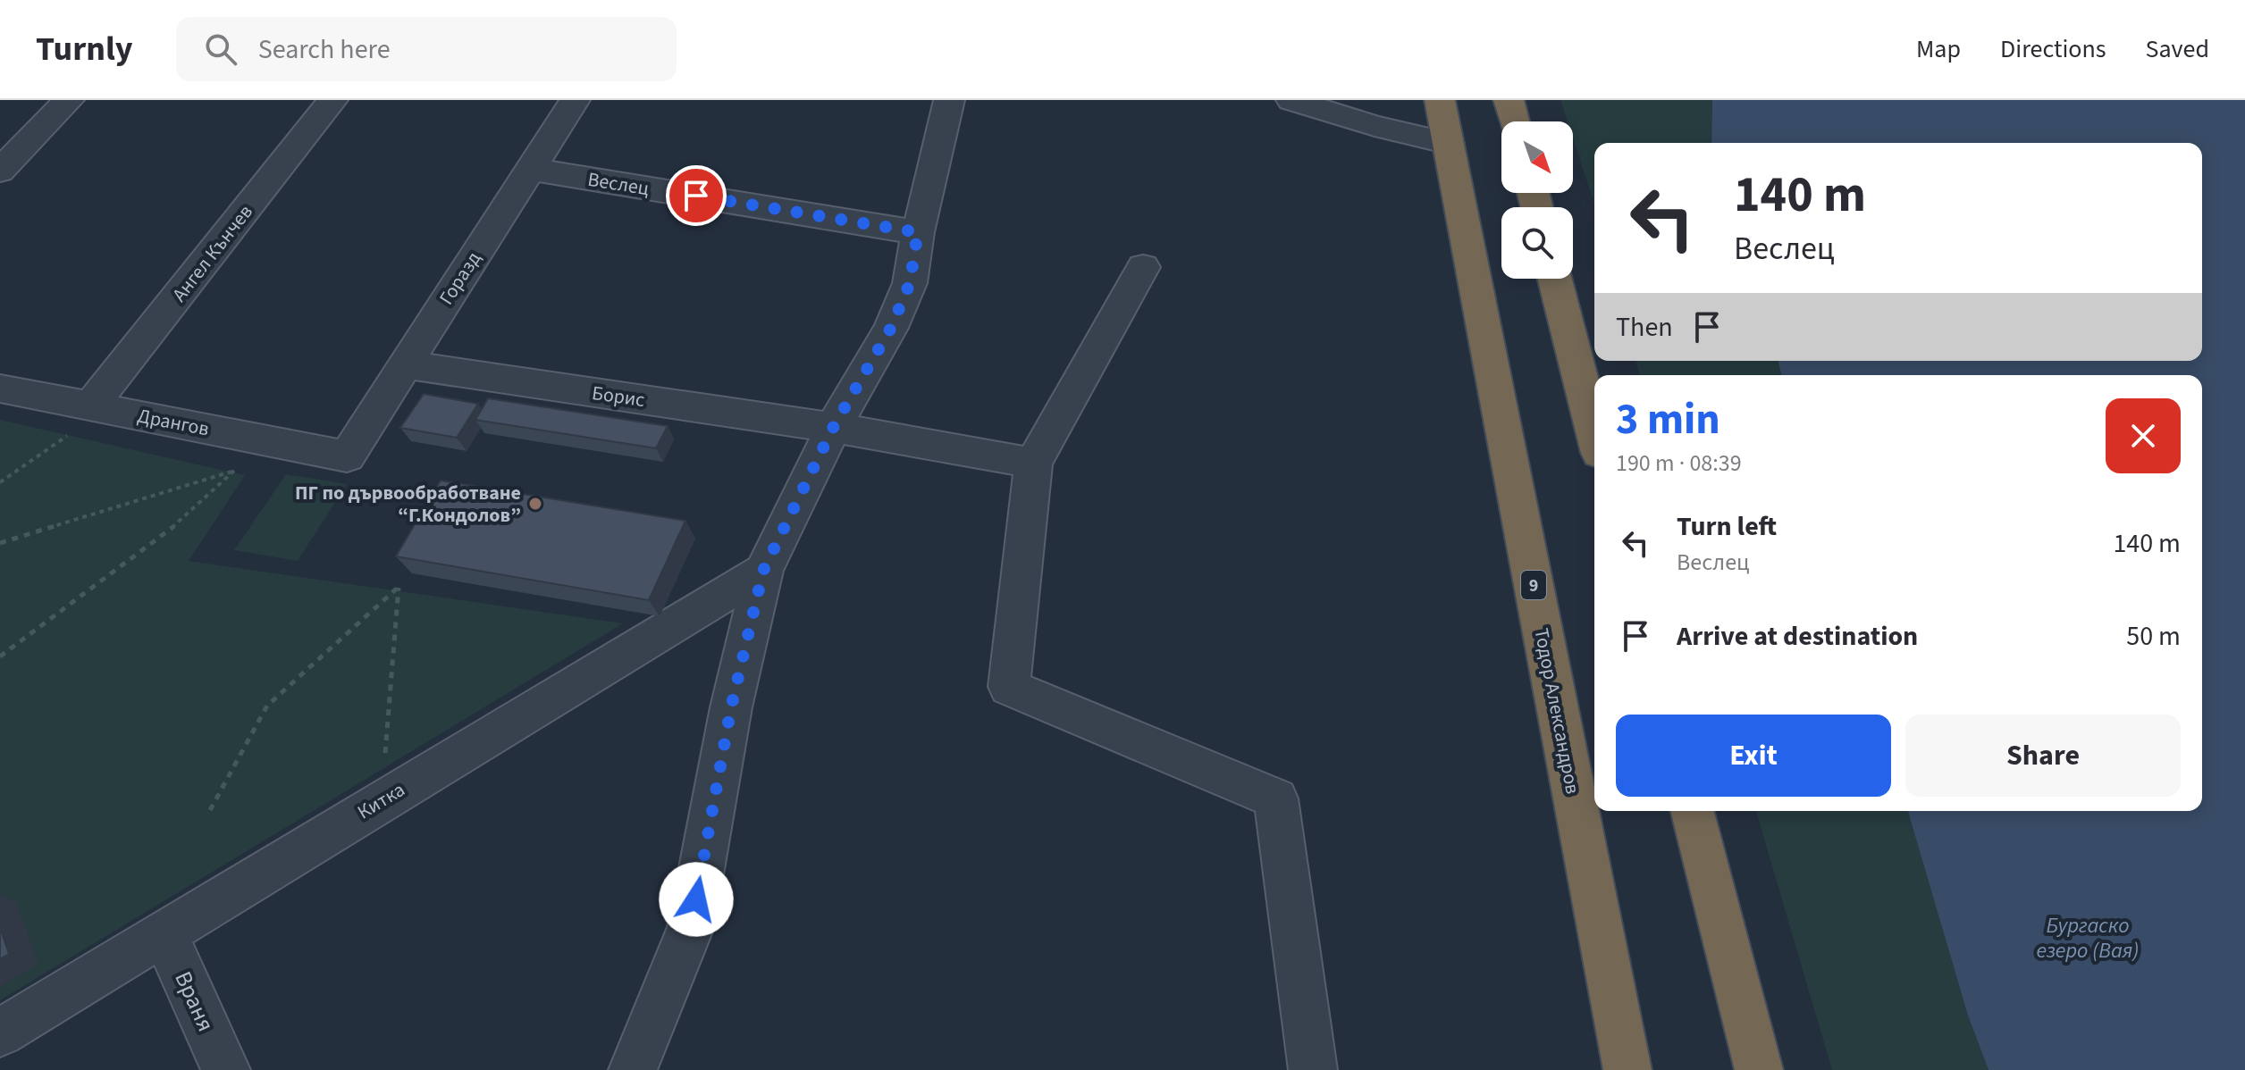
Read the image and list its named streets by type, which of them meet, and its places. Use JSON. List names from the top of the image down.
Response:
{
  "streets": {
    "highway": ["9", "Тодор Александров"],
    "street": [
      "Веслец",
      "Ангел Кънчев",
      "Горазд",
      "Борис",
      "Дрангов",
      "Китка",
      "Враня"
    ]
  },
  "crossings": [
    ["Веслец", "Горазд"],
    ["Ангел Кънчев", "Дрангов"],
    ["Горазд", "Борис"],
    ["Горазд", "Дрангов"],
    ["Китка", "Враня"]
  ],
  "water": ["Бургаско езеро (Вая)"],
  "places": ["ПГ по дървообработване “Г.Кондолов”"],
  "north": "bottom right",
  "page": {
    "header": "Turnly",
    "search": "Search here",
    "nav": ["Map", "Directions", "Saved"],
    "turn": ["140 m", "Веслец"],
    "then": "Then",
    "heading": ["3 min", "190 m · 08:39"],
    "list": [
      {
        "name": "Turn left",
        "note": "Веслец",
        "value": "140 m"
      },
      {
        "name": "Arrive at destination",
        "value": "50 m"
      }
    ],
    "buttons": ["Exit", "Share"]
  }
}
